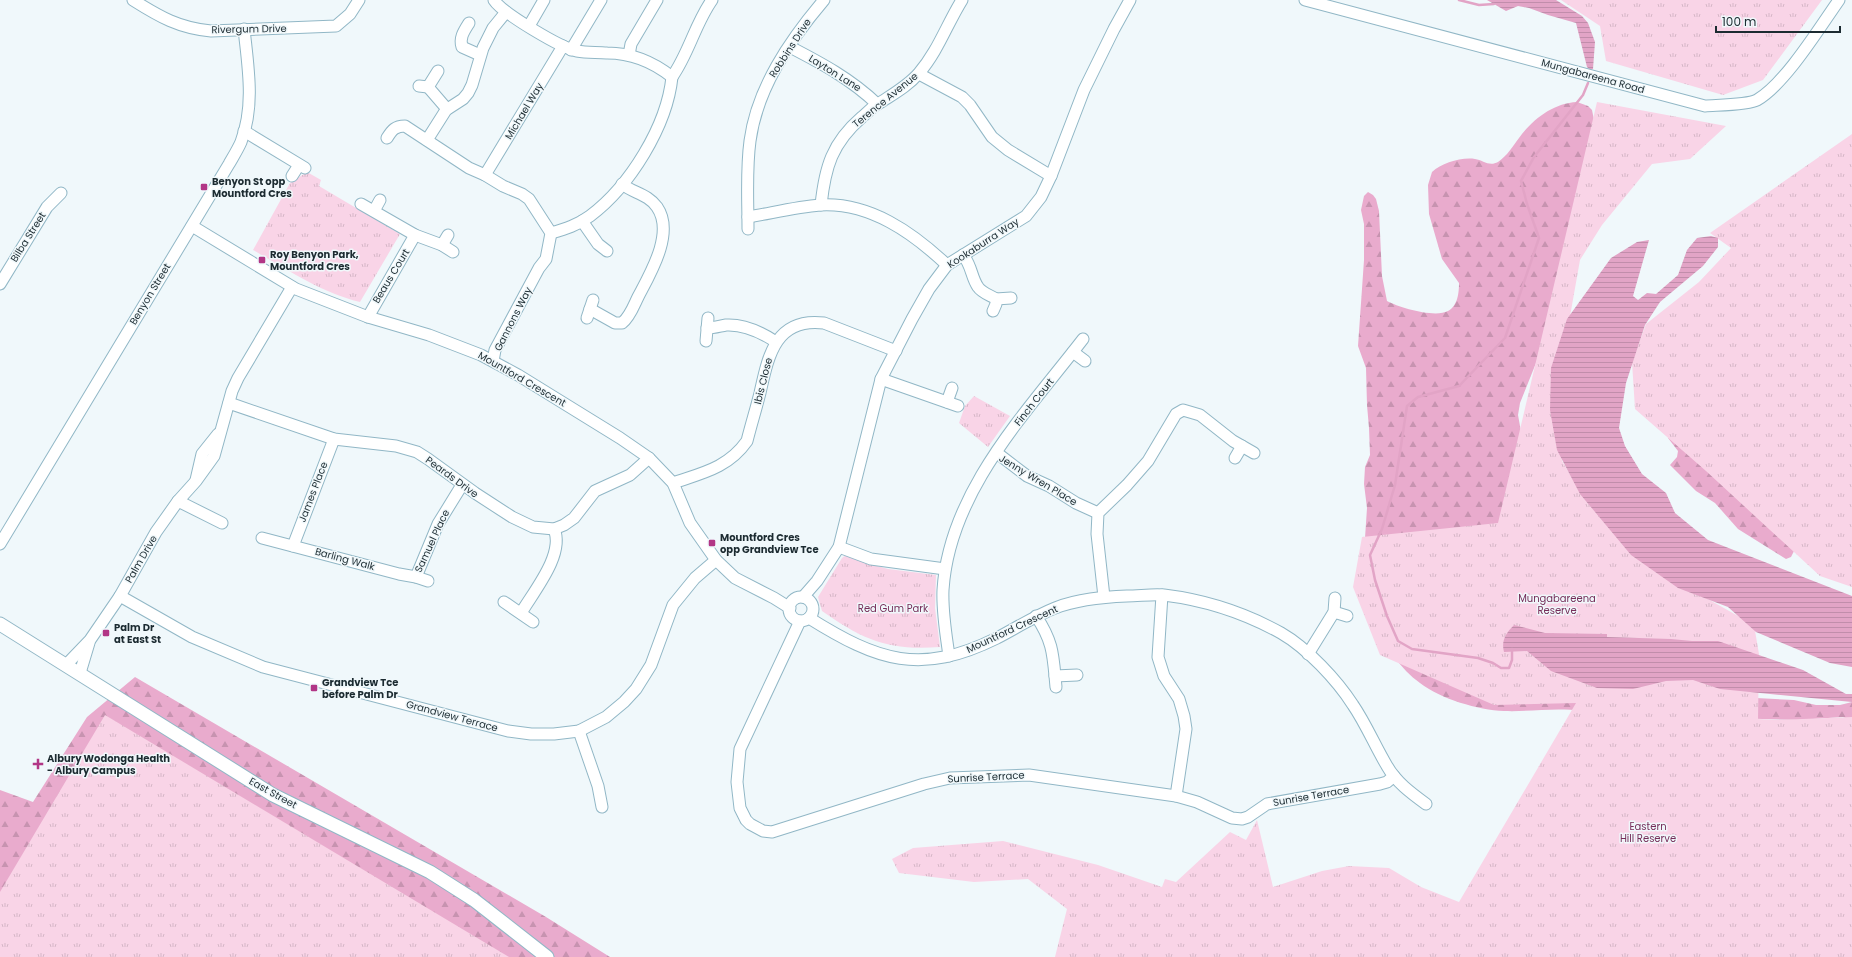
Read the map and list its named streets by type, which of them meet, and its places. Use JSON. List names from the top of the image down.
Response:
{
  "streets": {
    "main road": ["East Street"],
    "street": [
      "Rivergum Drive",
      "Robbins Drive",
      "Layton Lane",
      "Mungabareena Road",
      "Terence Avenue",
      "Michael Way",
      "Bilba Street",
      "Kookaburra Way",
      "Beaus Court",
      "Benyon Street",
      "Gannons Way",
      "Mountford Crescent",
      "Ibis Close",
      "Finch Court",
      "Peards Drive",
      "Jenny Wren Place",
      "James Place",
      "Samuel Place",
      "Palm Drive",
      "Barling Walk",
      "Grandview Terrace",
      "Sunrise Terrace"
    ]
  },
  "crossings": [
    ["Rivergum Drive", "Benyon Street"],
    ["Robbins Drive", "Layton Lane"],
    ["Layton Lane", "Terence Avenue"],
    ["Kookaburra Way", "Mountford Crescent"],
    ["Kookaburra Way", "Ibis Close"],
    ["Kookaburra Way", "Sunrise Terrace"],
    ["Beaus Court", "Mountford Crescent"],
    ["Benyon Street", "Mountford Crescent"],
    ["Gannons Way", "Mountford Crescent"],
    ["Mountford Crescent", "Ibis Close"],
    ["Mountford Crescent", "Jenny Wren Place"],
    ["Mountford Crescent", "Palm Drive"],
    ["Mountford Crescent", "Grandview Terrace"],
    ["Mountford Crescent", "Sunrise Terrace"],
    ["Finch Court", "Jenny Wren Place"],
    ["Peards Drive", "James Place"],
    ["Peards Drive", "Samuel Place"],
    ["Peards Drive", "Palm Drive"],
    ["James Place", "Barling Walk"],
    ["Samuel Place", "Barling Walk"],
    ["Palm Drive", "Grandview Terrace"],
    ["Palm Drive", "East Street"]
  ],
  "parks": ["Mungabareena Reserve", "Red Gum Park", "Eastern Hill Reserve"],
  "places": {
    "transit": [
      "Benyon St opp Mountford Cres",
      "Roy Benyon Park, Mountford Cres",
      "Mountford Cres opp Grandview Tce",
      "Palm Dr at East St",
      "Grandview Tce before Palm Dr"
    ],
    "health": ["Albury Wodonga Health - Albury Campus"]
  },
  "scale_bar": "100 m"
}
